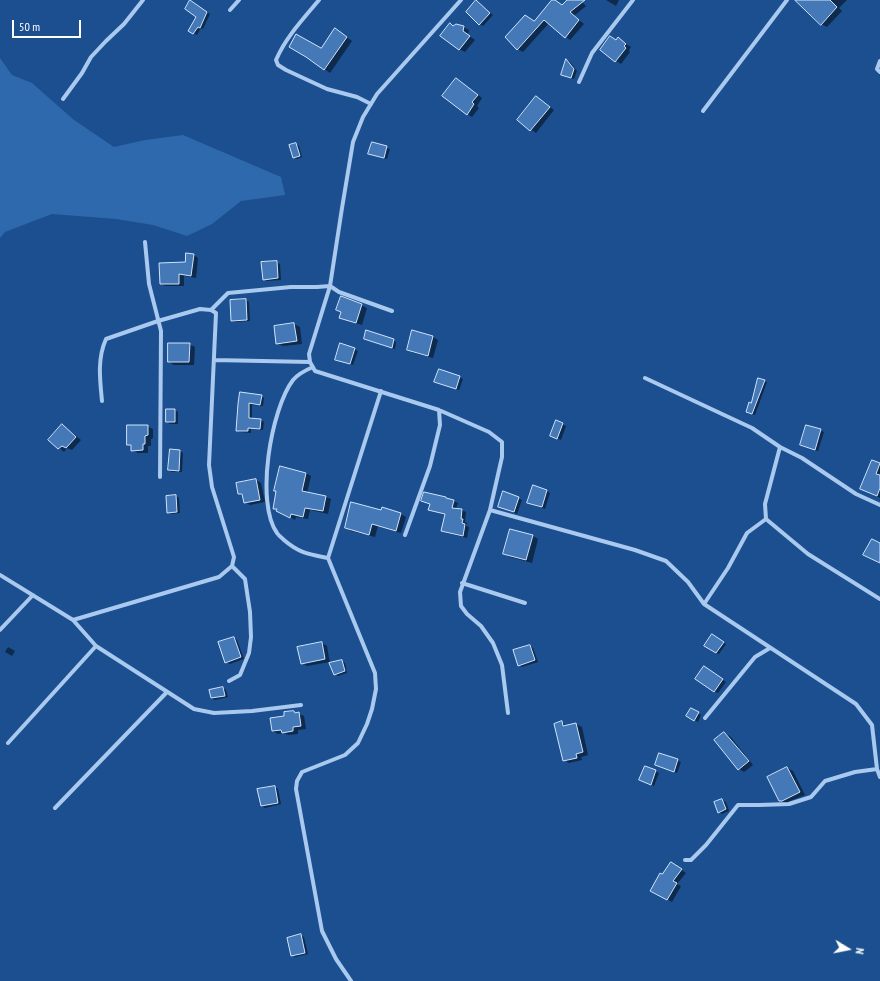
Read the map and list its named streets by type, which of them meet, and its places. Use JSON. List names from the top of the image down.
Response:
{
  "scale_bar": "50 m",
  "north": "right"
}
